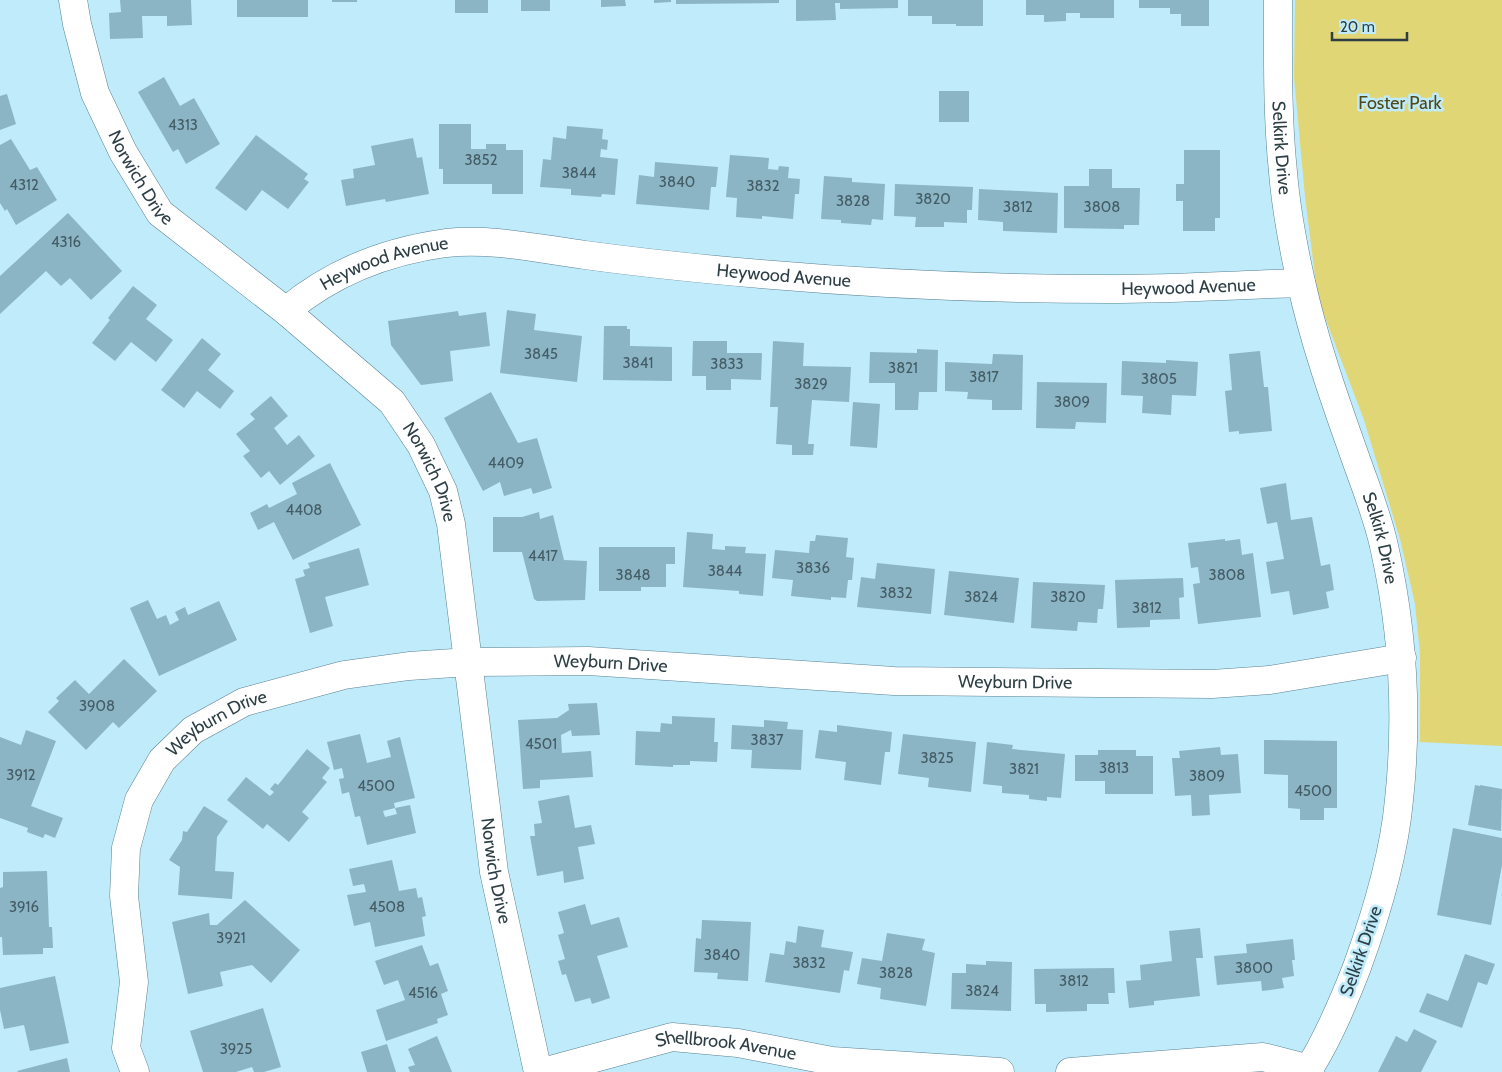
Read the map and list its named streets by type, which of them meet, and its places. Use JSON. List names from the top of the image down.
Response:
{
  "streets": {
    "street": [
      "Selkirk Drive",
      "Norwich Drive",
      "Heywood Avenue",
      "Weyburn Drive",
      "Shellbrook Avenue"
    ]
  },
  "crossings": [
    ["Selkirk Drive", "Heywood Avenue"],
    ["Selkirk Drive", "Weyburn Drive"],
    ["Norwich Drive", "Heywood Avenue"],
    ["Norwich Drive", "Weyburn Drive"]
  ],
  "parks": ["Foster Park"],
  "house_numbers": [
    "4313",
    "3852",
    "3844",
    "3840",
    "4312",
    "3832",
    "3820",
    "3828",
    "3812",
    "3808",
    "4316",
    "3845",
    "3841",
    "3833",
    "3821",
    "3817",
    "3805",
    "3829",
    "3809",
    "4409",
    "4408",
    "4417",
    "3836",
    "3844",
    "3848",
    "3808",
    "3832",
    "3824",
    "3820",
    "3812",
    "3908",
    "3837",
    "4501",
    "3825",
    "3813",
    "3821",
    "3912",
    "3809",
    "4500",
    "4500",
    "3916",
    "4508",
    "3921",
    "3840",
    "3832",
    "3800",
    "3828",
    "3812",
    "3824",
    "4516",
    "3925"
  ],
  "scale_bar": "20 m"
}
